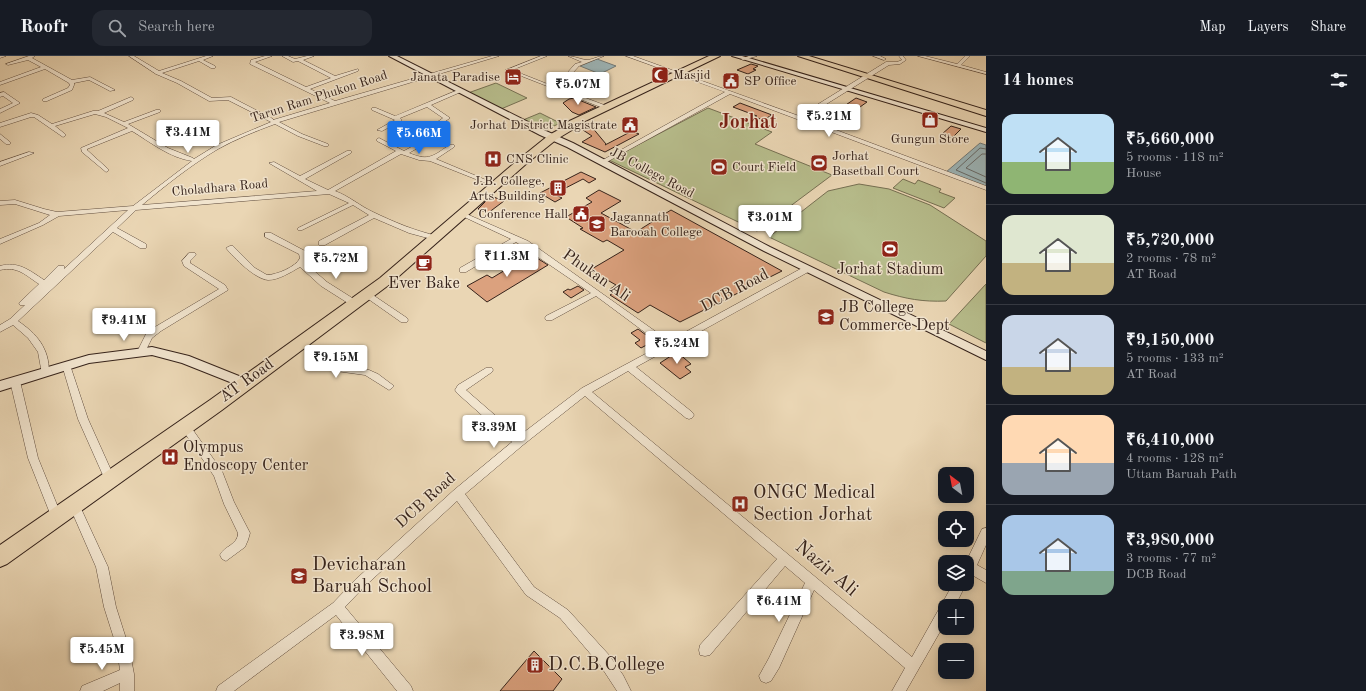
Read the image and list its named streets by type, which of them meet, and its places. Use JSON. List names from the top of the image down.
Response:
{
  "streets": {
    "highway": ["AT Road"],
    "street": [
      "Tarun Ram Phukon Road",
      "JB College Road",
      "Choladhara Road",
      "Phukan Ali",
      "DCB Road",
      "Nazir Ali"
    ]
  },
  "crossings": [
    ["Tarun Ram Phukon Road", "JB College Road"],
    ["Tarun Ram Phukon Road", "Choladhara Road"],
    ["JB College Road", "DCB Road"],
    ["JB College Road", "AT Road"],
    ["Choladhara Road", "AT Road"],
    ["Phukan Ali", "DCB Road"],
    ["Phukan Ali", "AT Road"],
    ["DCB Road", "Nazir Ali"]
  ],
  "districts": ["Jorhat"],
  "places": {
    "mosque": ["Masjid"],
    "hotel": ["Janata Paradise"],
    "public building": ["SP Office", "Jorhat District Magistrate", "Conference Hall"],
    "shop": ["Gungun Store"],
    "hospital": ["CNS Clinic", "Olympus Endoscopy Center", "ONGC Medical Section Jorhat"],
    "sports": ["Jorhat Basetball Court", "Court Field", "Jorhat Stadium"],
    "building": ["J.B. College, Arts Building", "D.C.B.College"],
    "school or university": ["Jagannath Barooah College", "JB College Commerce Dept", "Devicharan Baruah School"],
    "cafe": ["Ever Bake"]
  },
  "north": "top left",
  "page": {
    "header": "Roofr",
    "search": "Search here",
    "nav": ["Map", "Layers", "Share"],
    "heading": "14 homes",
    "price": [
      "₹5.07M",
      "₹5.21M",
      "₹3.41M",
      "₹5.66M",
      "₹3.01M",
      "₹11.3M",
      "₹5.72M",
      "₹9.41M",
      "₹5.24M",
      "₹9.15M",
      "₹3.39M",
      "₹6.41M",
      "₹3.98M",
      "₹5.45M"
    ],
    "list": [
      {
        "name": "₹5,660,000",
        "note": "5 rooms · 118 m² · House"
      },
      {
        "name": "₹5,720,000",
        "note": "2 rooms · 78 m² · AT Road"
      },
      {
        "name": "₹9,150,000",
        "note": "5 rooms · 133 m² · AT Road"
      },
      {
        "name": "₹6,410,000",
        "note": "4 rooms · 128 m² · Uttam Baruah Path"
      },
      {
        "name": "₹3,980,000",
        "note": "3 rooms · 77 m² · DCB Road"
      }
    ],
    "map_buttons": ["+", "−"]
  }
}
